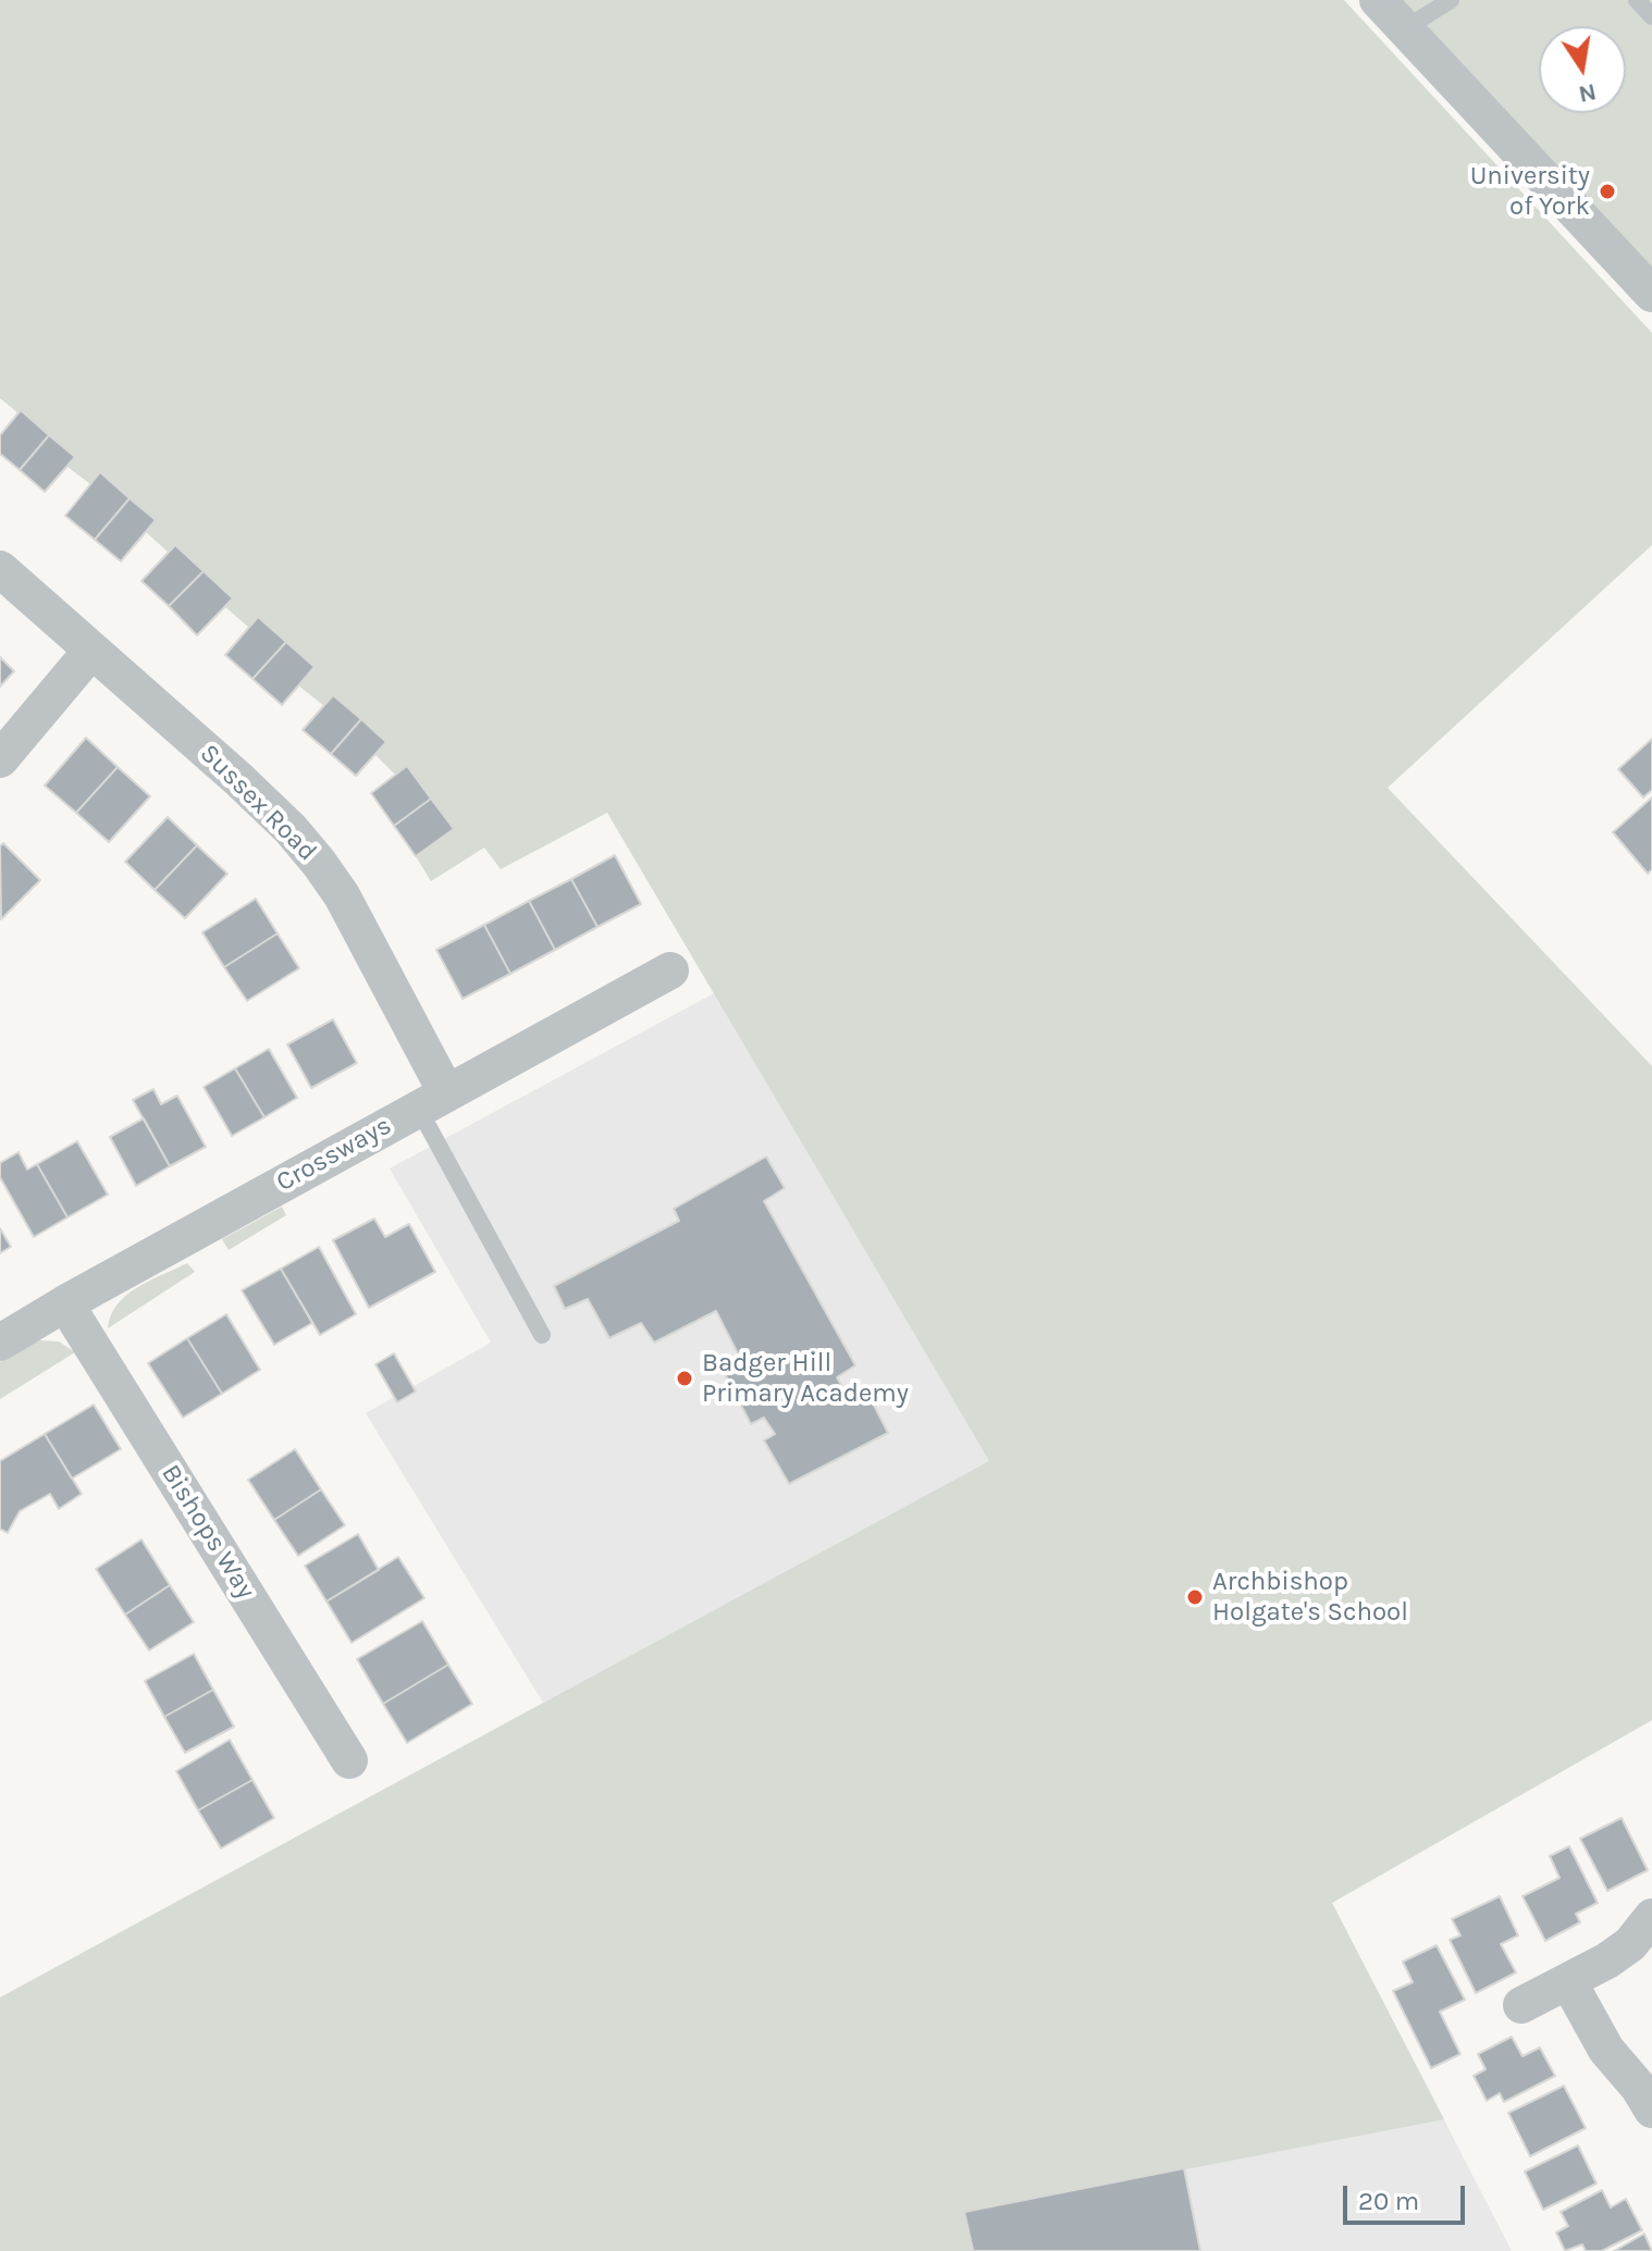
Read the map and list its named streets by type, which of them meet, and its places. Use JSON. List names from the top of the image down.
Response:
{
  "streets": {
    "street": ["Sussex Road", "Crossways", "Bishops Way"]
  },
  "crossings": [
    ["Sussex Road", "Crossways"],
    ["Crossways", "Bishops Way"]
  ],
  "places": ["University of York", "Badger Hill Primary Academy", "Archbishop Holgate's School"],
  "scale_bar": "20 m",
  "north": "bottom"
}
